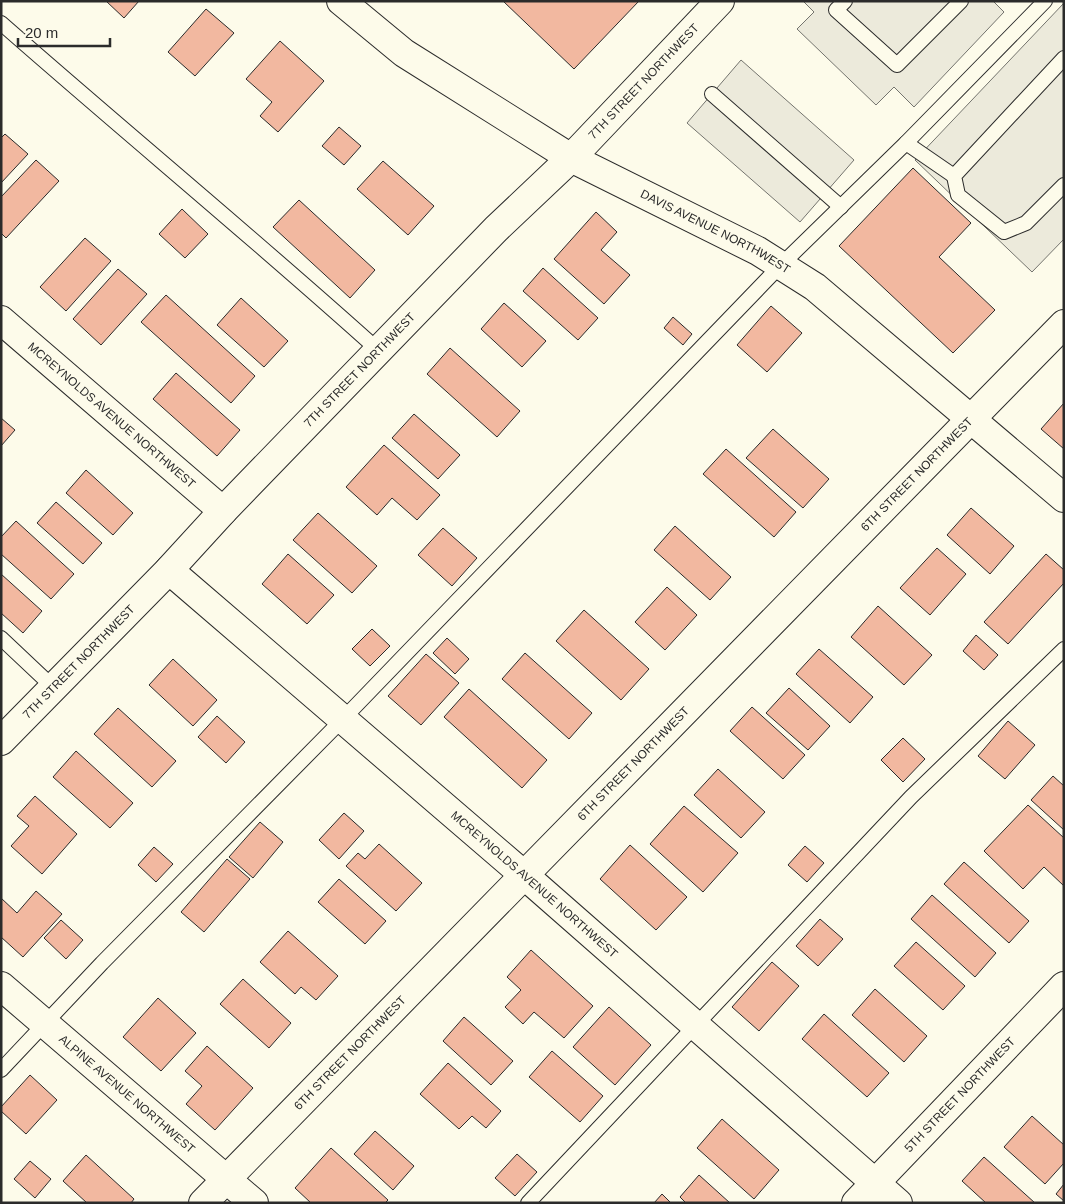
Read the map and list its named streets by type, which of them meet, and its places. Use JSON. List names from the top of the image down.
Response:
{
  "streets": {
    "street": [
      "7TH STREET NORTHWEST",
      "DAVIS AVENUE NORTHWEST",
      "MCREYNOLDS AVENUE NORTHWEST",
      "6TH STREET NORTHWEST",
      "5TH STREET NORTHWEST",
      "ALPINE AVENUE NORTHWEST"
    ]
  },
  "crossings": [
    ["7TH STREET NORTHWEST", "DAVIS AVENUE NORTHWEST"],
    ["7TH STREET NORTHWEST", "MCREYNOLDS AVENUE NORTHWEST"],
    ["DAVIS AVENUE NORTHWEST", "6TH STREET NORTHWEST"],
    ["MCREYNOLDS AVENUE NORTHWEST", "6TH STREET NORTHWEST"],
    ["MCREYNOLDS AVENUE NORTHWEST", "5TH STREET NORTHWEST"],
    ["6TH STREET NORTHWEST", "ALPINE AVENUE NORTHWEST"]
  ],
  "scale_bar": "20 m"
}
